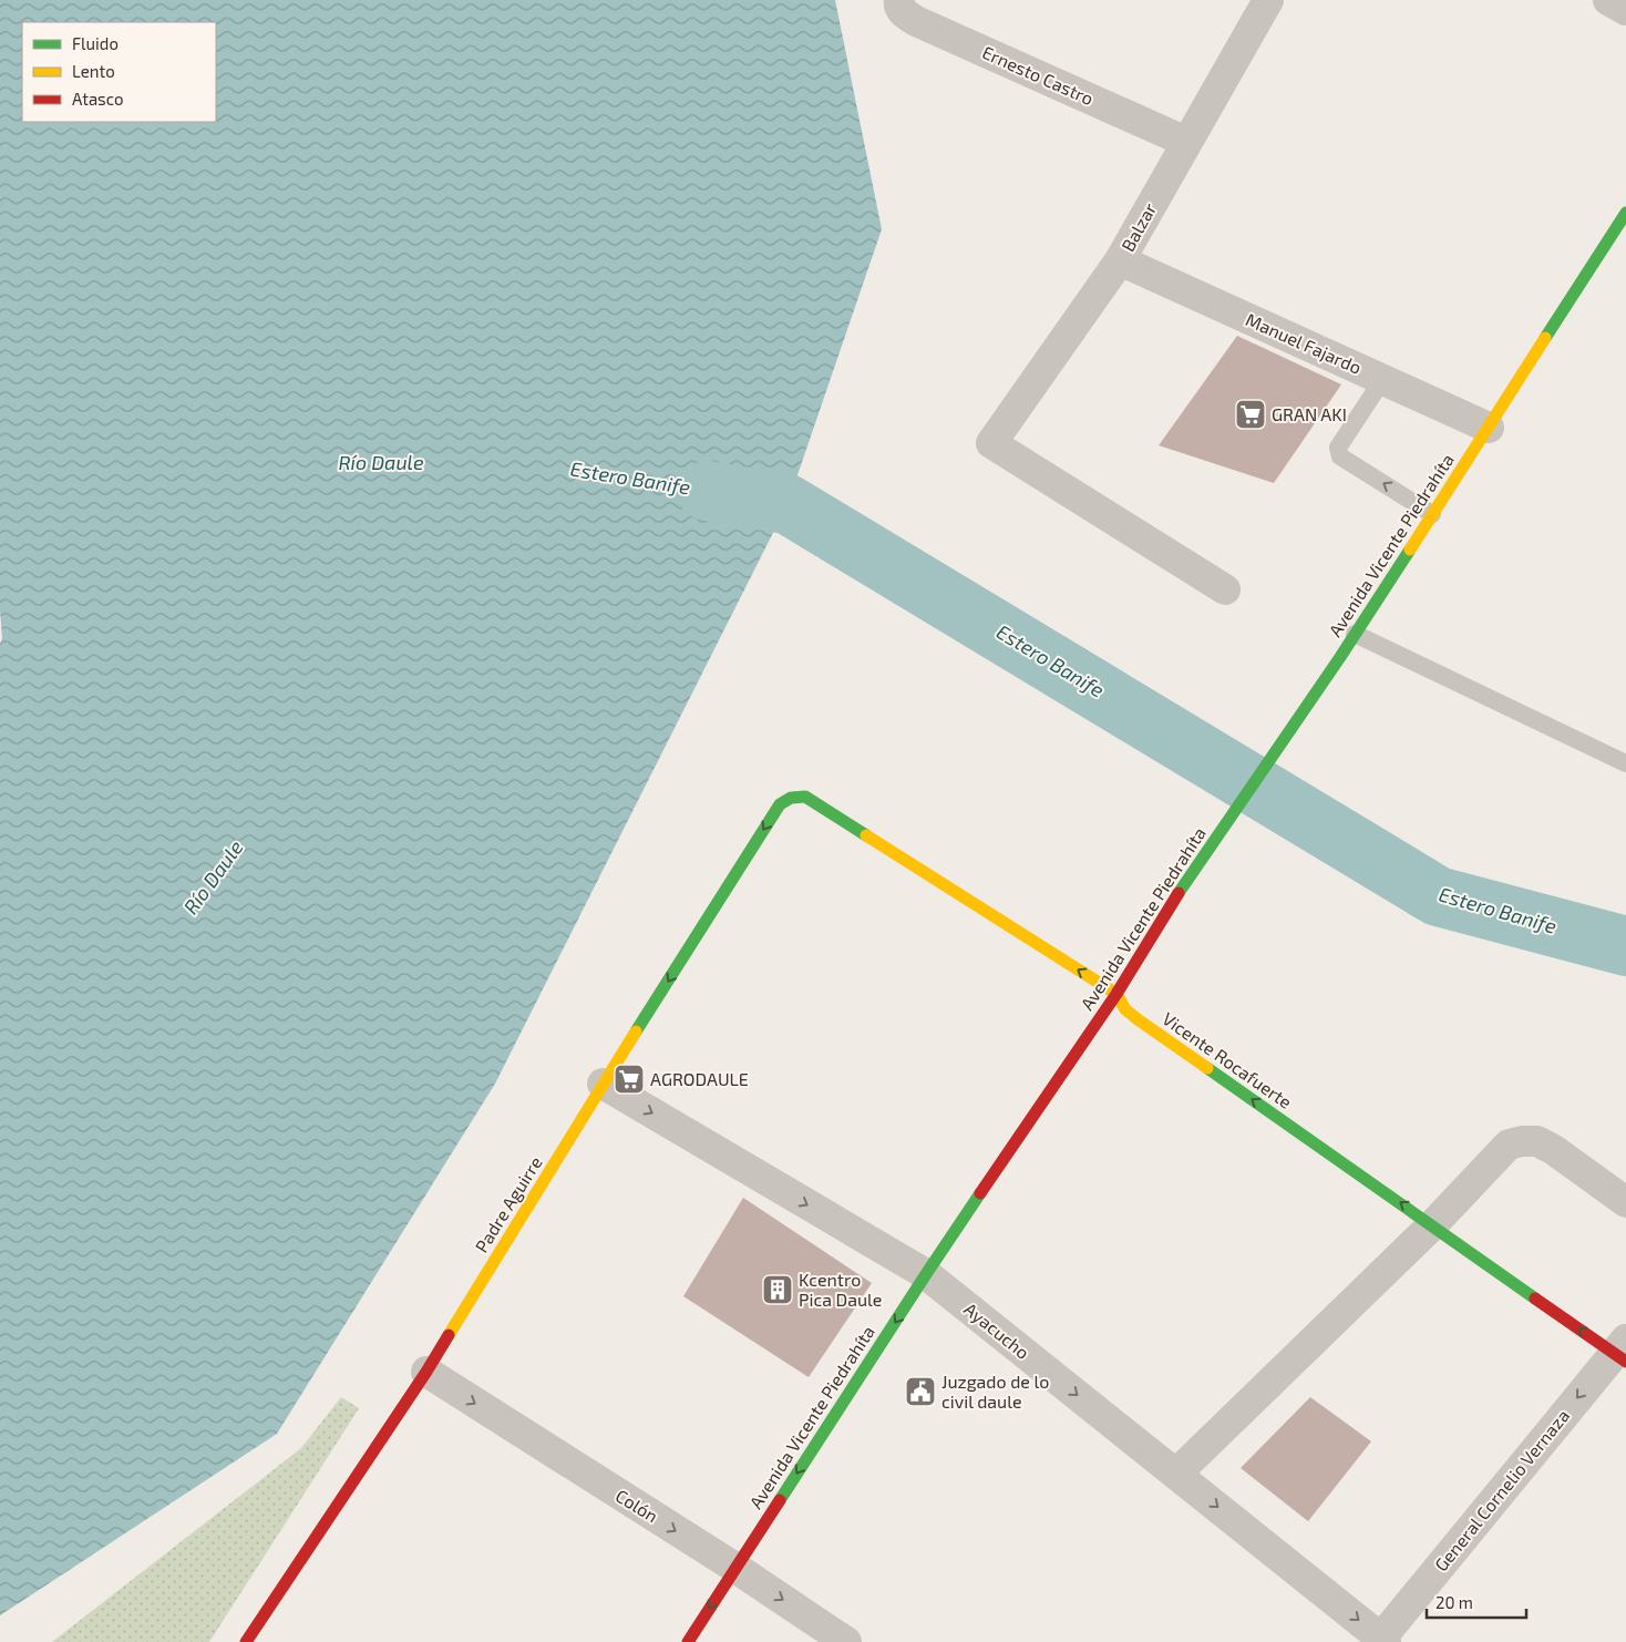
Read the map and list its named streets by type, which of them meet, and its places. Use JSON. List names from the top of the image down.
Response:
{
  "streets": {
    "street": [
      "Ernesto Castro",
      "Balzar",
      "Manuel Fajardo",
      "Avenida Vicente Piedrahíta",
      "Vicente Rocafuerte",
      "Padre Aguirre",
      "Ayacucho",
      "General Cornelio Vernaza",
      "Colón"
    ]
  },
  "crossings": [
    ["Ernesto Castro", "Balzar"],
    ["Balzar", "Manuel Fajardo"],
    ["Manuel Fajardo", "Avenida Vicente Piedrahíta"],
    ["Avenida Vicente Piedrahíta", "Vicente Rocafuerte"],
    ["Avenida Vicente Piedrahíta", "Ayacucho"],
    ["Avenida Vicente Piedrahíta", "Colón"],
    ["Vicente Rocafuerte", "Padre Aguirre"],
    ["Vicente Rocafuerte", "General Cornelio Vernaza"],
    ["Padre Aguirre", "Ayacucho"],
    ["Padre Aguirre", "Colón"],
    ["Ayacucho", "General Cornelio Vernaza"]
  ],
  "one_way": ["Vicente Rocafuerte", "Ayacucho", "Colón"],
  "water": ["Río Daule", "Estero Banife"],
  "places": {
    "supermarket": ["GRAN AKI", "AGRODAULE"],
    "building": ["Kcentro Pica Daule"],
    "public building": ["Juzgado de lo civil daule"]
  },
  "legend": ["Fluido", "Lento", "Atasco"],
  "scale_bar": "20 m"
}
